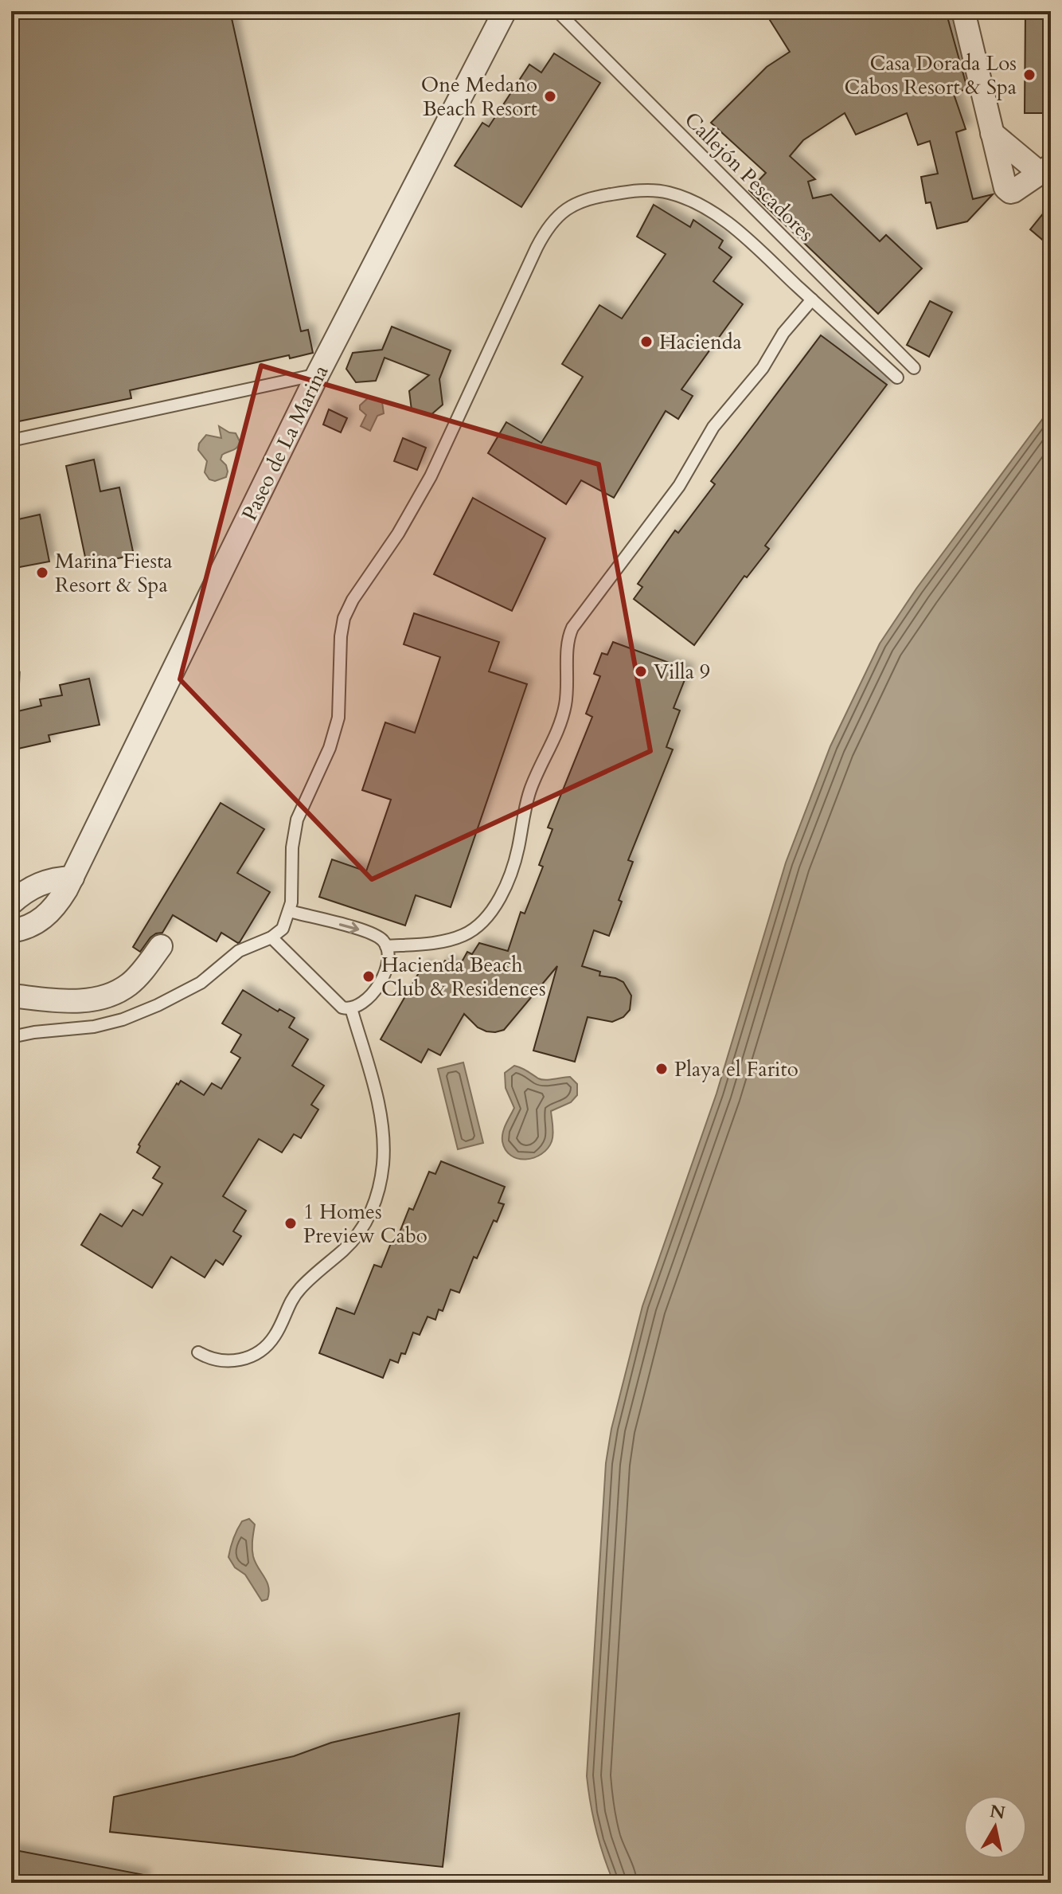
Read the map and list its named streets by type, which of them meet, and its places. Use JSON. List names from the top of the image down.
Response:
{
  "streets": {
    "street": ["Paseo de La Marina"],
    "lane": ["Callejón Pescadores"]
  },
  "places": [
    "Casa Dorada Los Cabos Resort & Spa",
    "One Medano Beach Resort",
    "Hacienda",
    "Marina Fiesta Resort & Spa",
    "Villa 9",
    "Hacienda Beach Club & Residences",
    "Playa el Farito",
    "1 Homes Preview Cabo"
  ],
  "north": "top"
}
